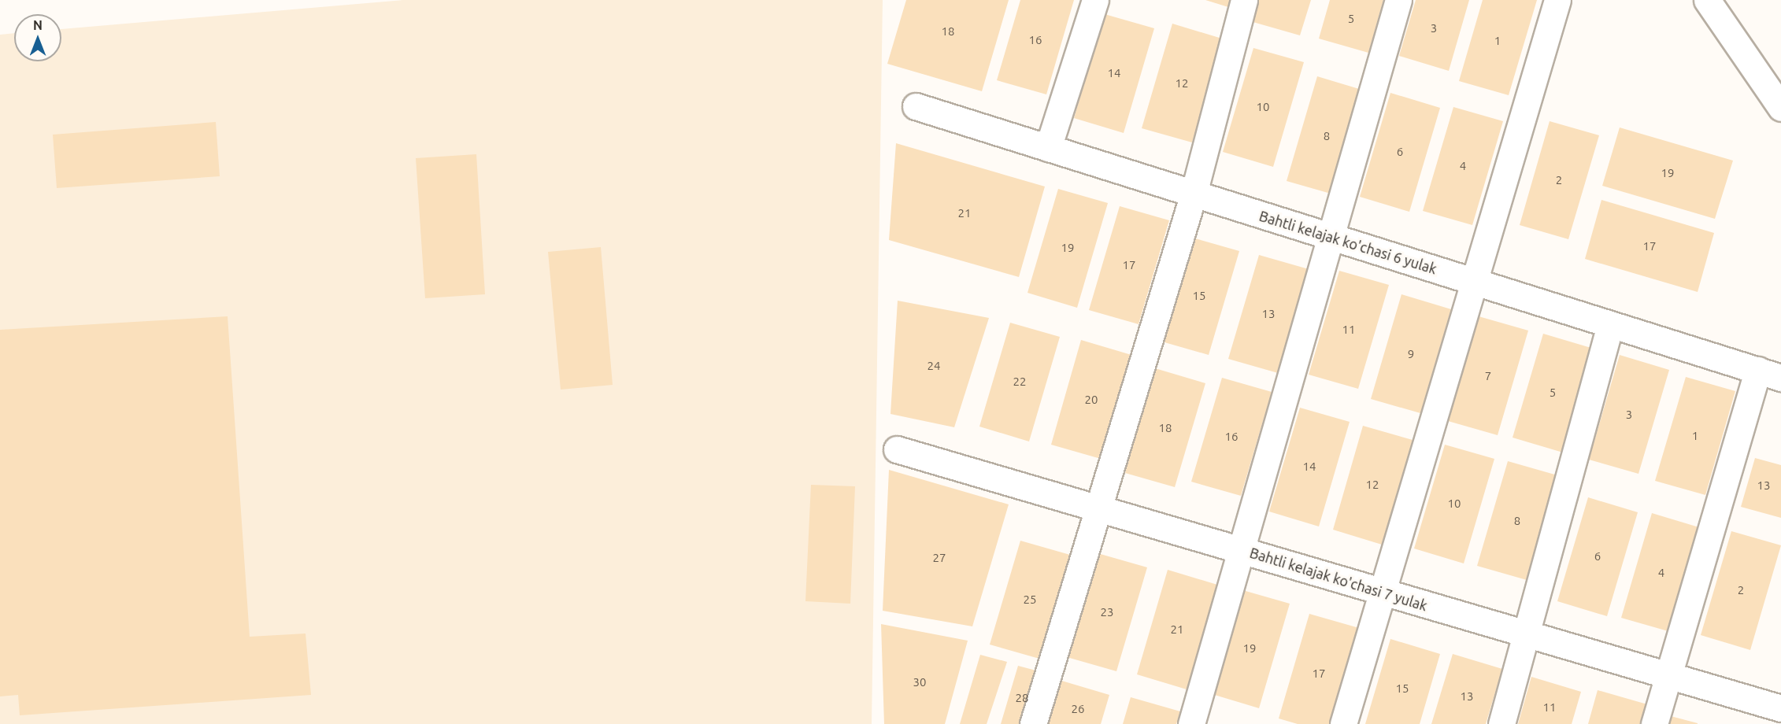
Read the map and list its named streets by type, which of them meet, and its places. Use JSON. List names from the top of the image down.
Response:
{
  "streets": {
    "street": ["Bahtli kelajak ko'chasi 6 yulak", "Bahtli kelajak ko'chasi 7 yulak"]
  },
  "house_numbers": [
    "5",
    "3",
    "18",
    "16",
    "1",
    "14",
    "12",
    "10",
    "8",
    "6",
    "4",
    "19",
    "2",
    "21",
    "17",
    "19",
    "17",
    "15",
    "13",
    "11",
    "9",
    "24",
    "7",
    "22",
    "5",
    "20",
    "3",
    "18",
    "1",
    "16",
    "14",
    "12",
    "13",
    "10",
    "8",
    "6",
    "27",
    "4",
    "2",
    "25",
    "23",
    "21",
    "19",
    "17",
    "30",
    "15",
    "13",
    "28",
    "11",
    "26"
  ],
  "north": "top"
}
